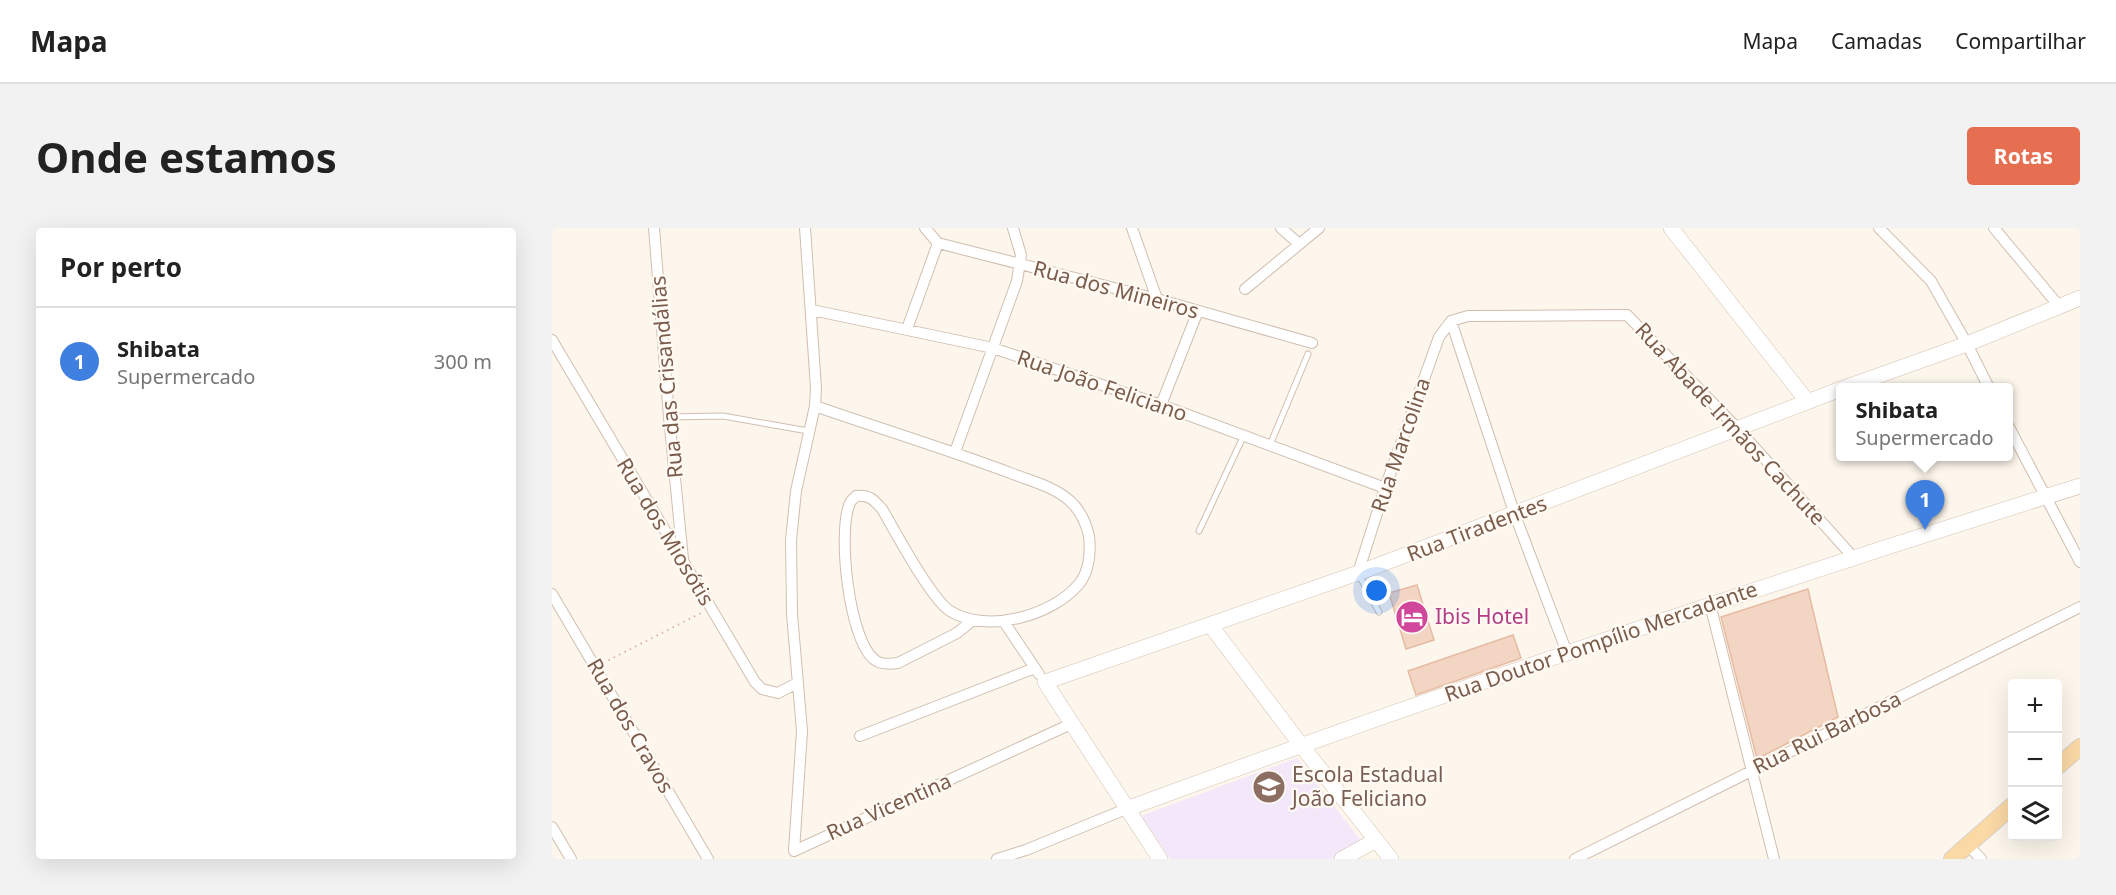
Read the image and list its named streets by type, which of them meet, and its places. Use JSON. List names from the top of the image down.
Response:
{
  "streets": {
    "main road": ["Rua Tiradentes", "Rua Doutor Pompílio Mercadante"],
    "street": [
      "Rua dos Mineiros",
      "Rua das Crisandálias",
      "Rua João Feliciano",
      "Rua Abade Irmãos Cachute",
      "Rua Marcolina",
      "Rua dos Miosótis",
      "Rua dos Cravos",
      "Rua Rui Barbosa",
      "Rua Vicentina"
    ]
  },
  "crossings": [
    ["Rua das Crisandálias", "Rua dos Miosótis"],
    ["Rua João Feliciano", "Rua Marcolina"],
    ["Rua Abade Irmãos Cachute", "Rua Marcolina"],
    ["Rua Abade Irmãos Cachute", "Rua Tiradentes"],
    ["Rua Abade Irmãos Cachute", "Rua Doutor Pompílio Mercadante"],
    ["Rua Marcolina", "Rua Tiradentes"],
    ["Rua dos Miosótis", "Rua Vicentina"]
  ],
  "places": {
    "hotel": ["Ibis Hotel"],
    "school or university": ["Escola Estadual João Feliciano"]
  },
  "page": {
    "header": "Mapa",
    "nav": ["Mapa", "Camadas", "Compartilhar"],
    "buttons": "Rotas",
    "title": "Onde estamos",
    "heading": "Por perto",
    "list": [
      {
        "mark": "1",
        "name": "Shibata",
        "note": "Supermercado",
        "value": "300 m"
      }
    ],
    "popup": ["Shibata", "Supermercado"],
    "pins": "1",
    "map_buttons": ["+", "−"]
  }
}
